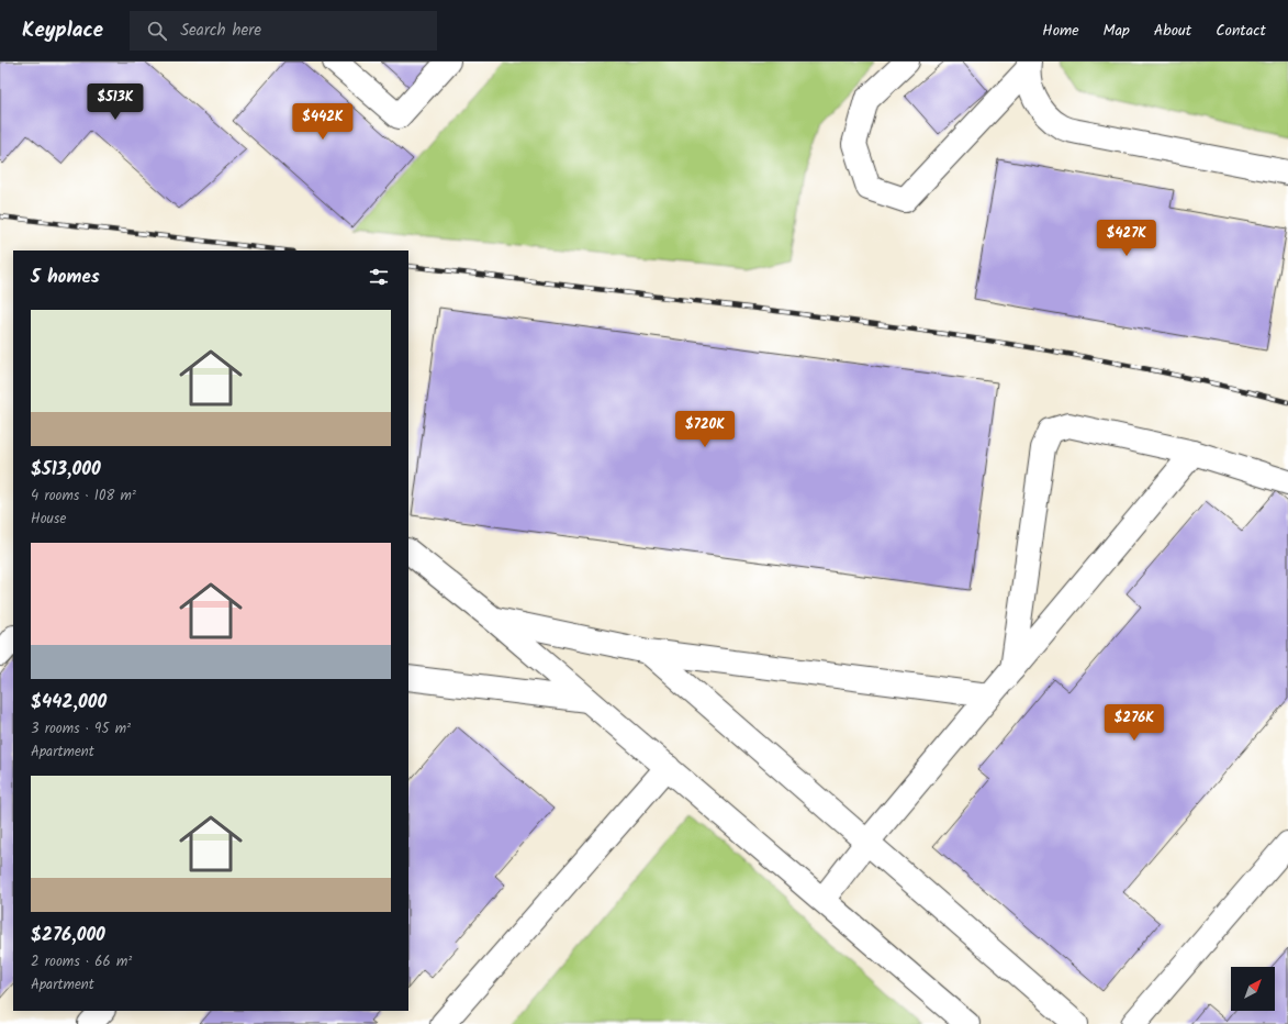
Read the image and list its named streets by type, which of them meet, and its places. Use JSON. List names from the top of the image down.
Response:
{
  "north": "top right",
  "page": {
    "header": "Keyplace",
    "search": "Search here",
    "nav": [
      "Home",
      "Map",
      "About",
      "Contact"
    ],
    "price": [
      "$513K",
      "$442K",
      "$427K",
      "$720K",
      "$276K"
    ],
    "heading": "5 homes",
    "list": [
      {
        "name": "$513,000",
        "note": "4 rooms · 108 m² · House"
      },
      {
        "name": "$442,000",
        "note": "3 rooms · 95 m² · Apartment"
      },
      {
        "name": "$276,000",
        "note": "2 rooms · 66 m² · Apartment"
      }
    ]
  }
}
